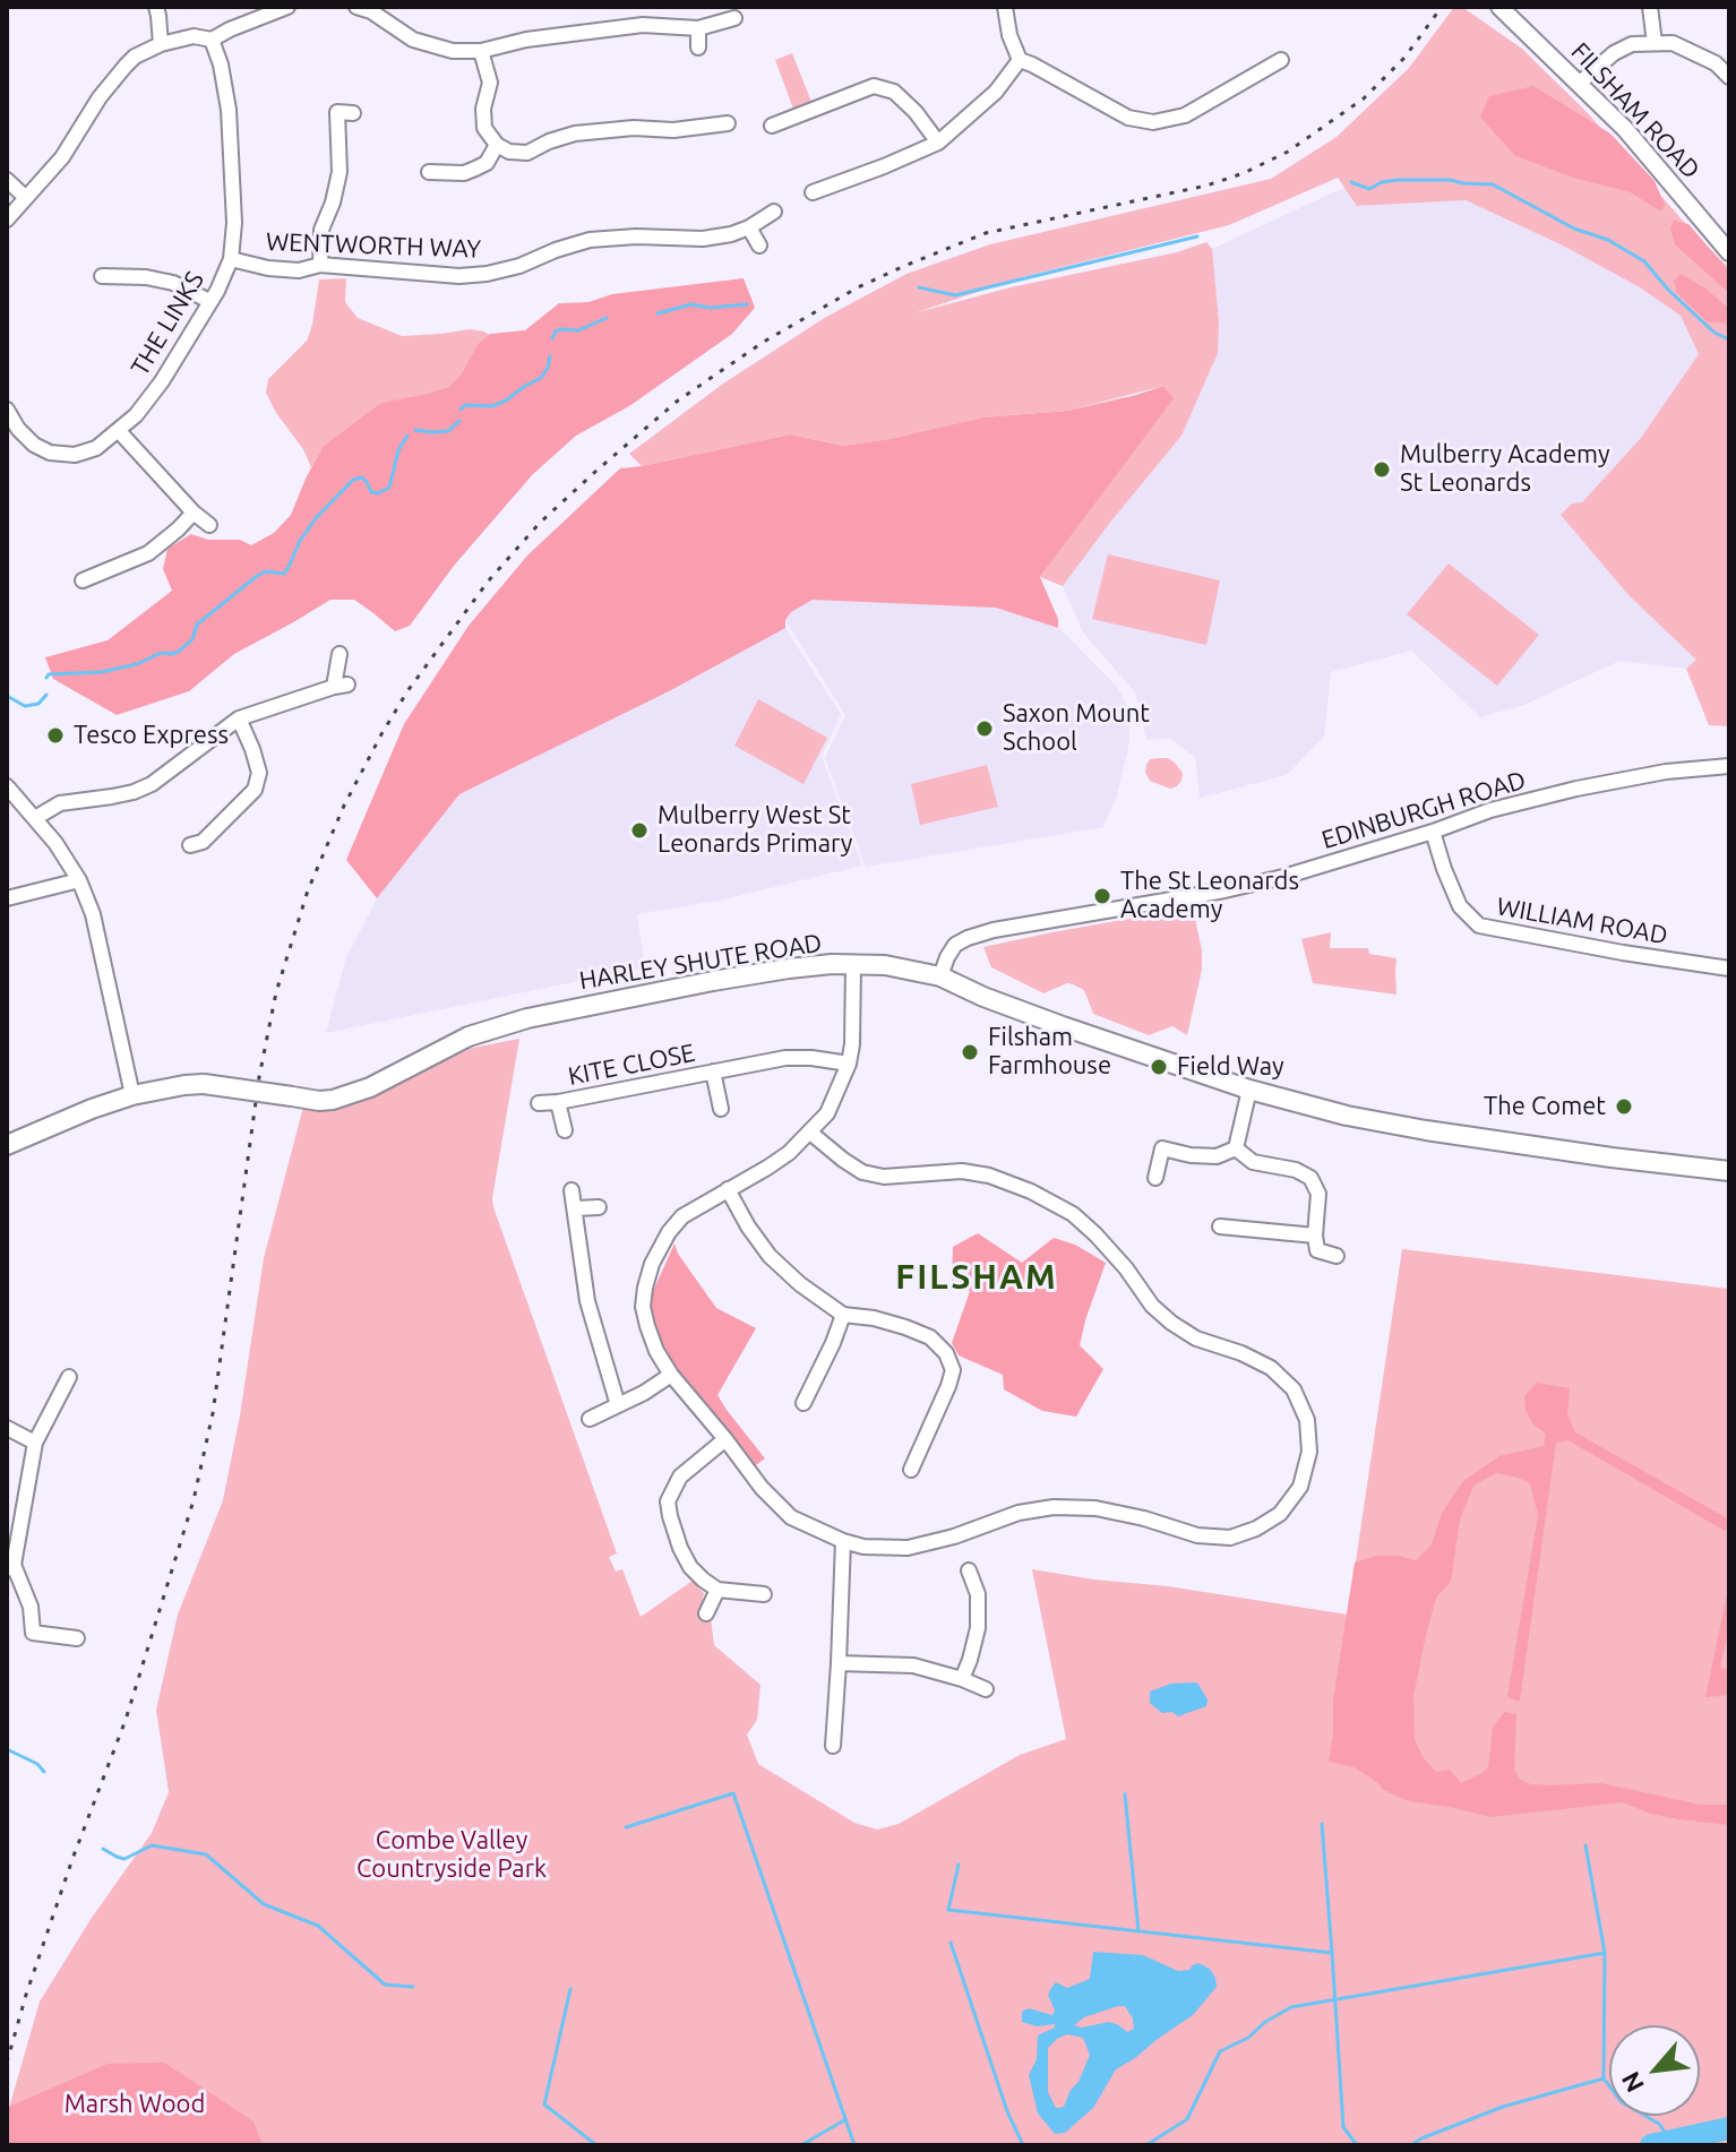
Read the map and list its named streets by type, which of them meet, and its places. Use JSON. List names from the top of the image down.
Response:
{
  "streets": {
    "main road": ["HARLEY SHUTE ROAD"],
    "street": [
      "FILSHAM ROAD",
      "WENTWORTH WAY",
      "THE LINKS",
      "EDINBURGH ROAD",
      "WILLIAM ROAD",
      "KITE CLOSE"
    ]
  },
  "crossings": [
    ["WENTWORTH WAY", "THE LINKS"],
    ["EDINBURGH ROAD", "WILLIAM ROAD"],
    ["EDINBURGH ROAD", "HARLEY SHUTE ROAD"]
  ],
  "districts": ["FILSHAM"],
  "parks": ["Combe Valley Countryside Park", "Marsh Wood"],
  "places": [
    "Mulberry Academy St Leonards",
    "Saxon Mount School",
    "Tesco Express",
    "Mulberry West St Leonards Primary",
    "The St Leonards Academy",
    "Filsham Farmhouse",
    "Field Way",
    "The Comet"
  ],
  "north": "bottom left"
}
